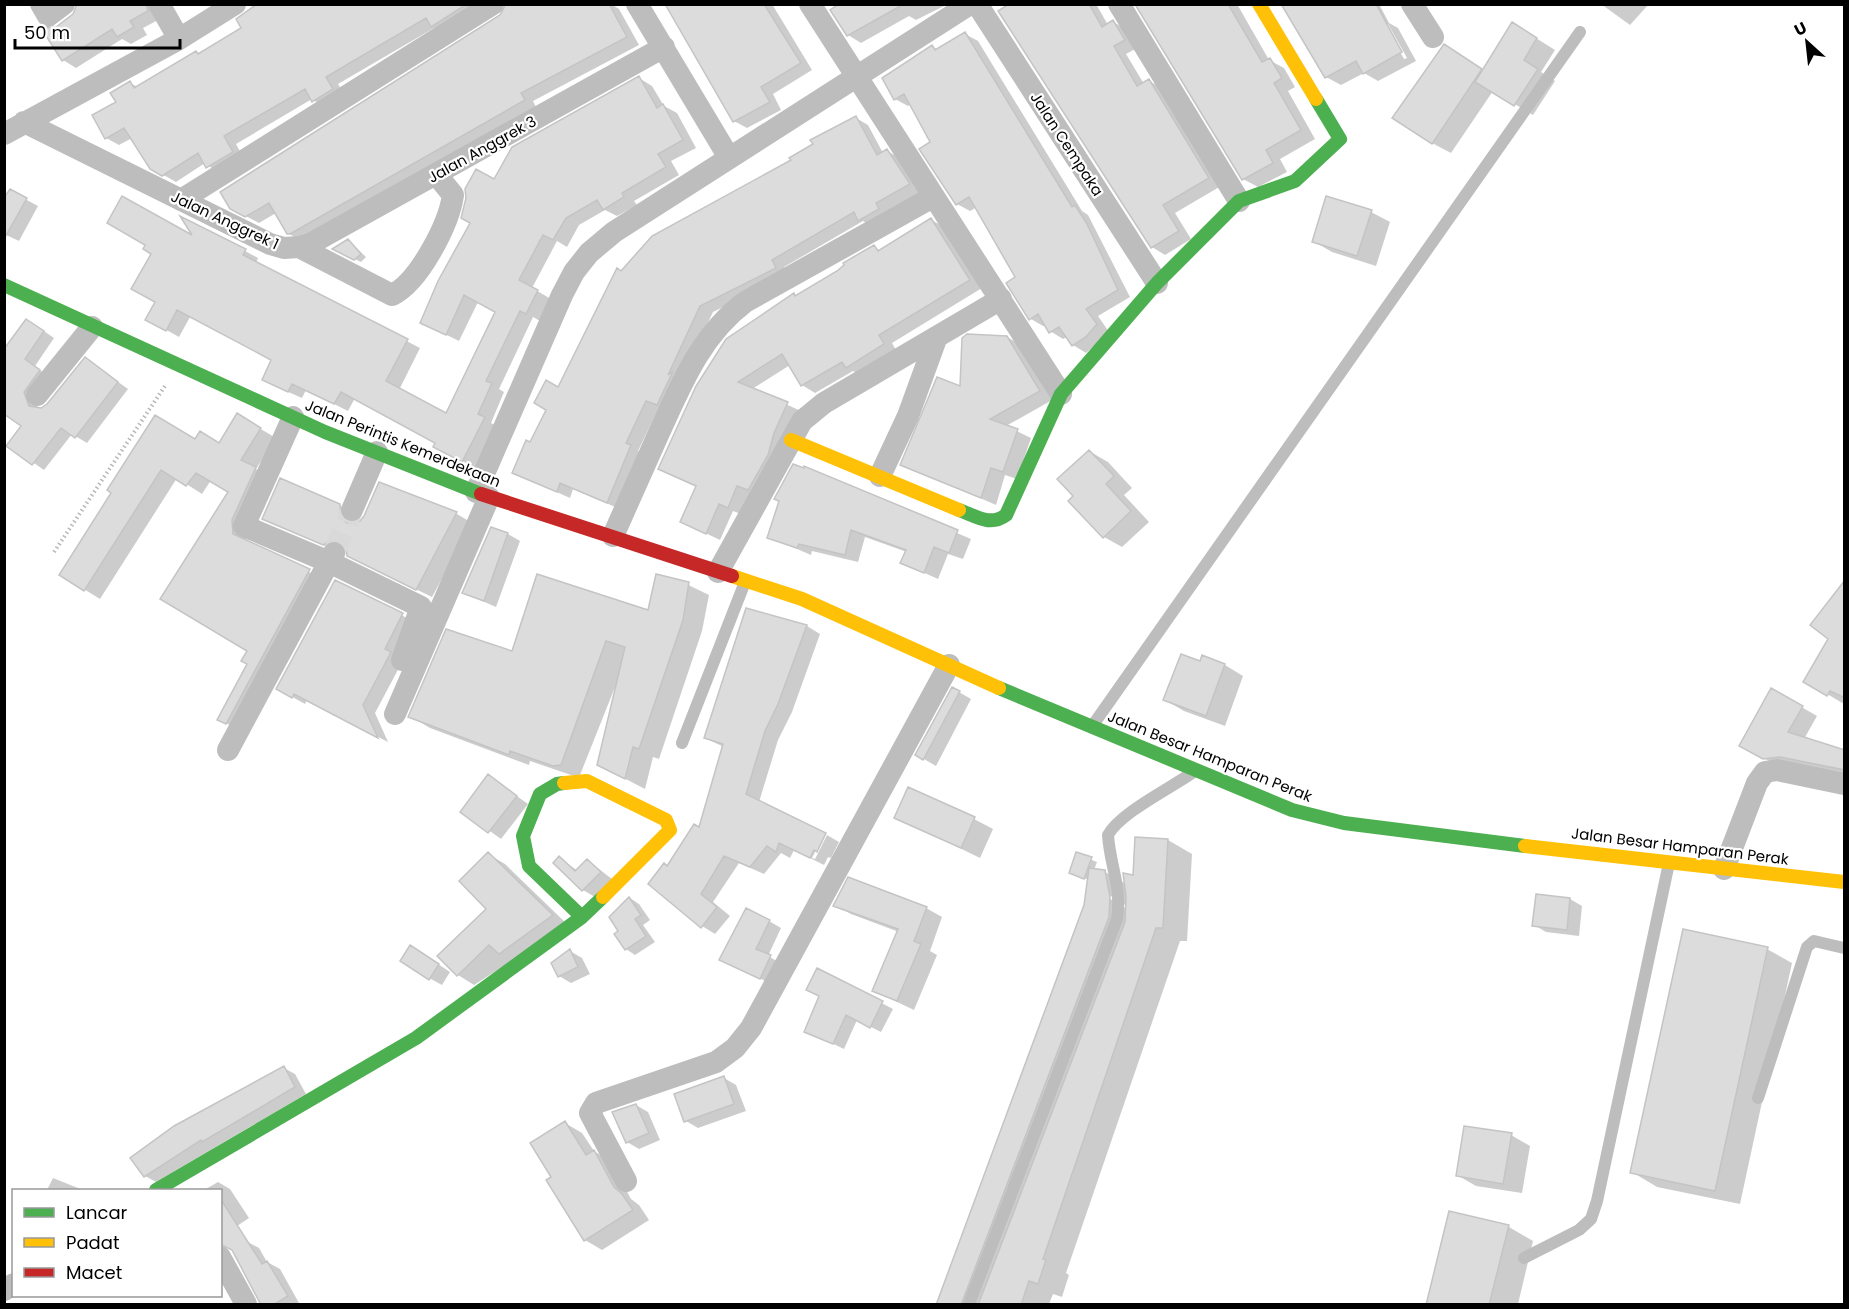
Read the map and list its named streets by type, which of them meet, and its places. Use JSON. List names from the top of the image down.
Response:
{
  "streets": {
    "main road": ["Jalan Perintis Kemerdekaan", "Jalan Besar Hamparan Perak"],
    "street": ["Jalan Cempaka", "Jalan Anggrek 3", "Jalan Anggrek 1"]
  },
  "crossings": [
    ["Jalan Anggrek 3", "Jalan Anggrek 1"],
    ["Jalan Perintis Kemerdekaan", "Jalan Besar Hamparan Perak"]
  ],
  "legend": ["Lancar", "Padat", "Macet"],
  "scale_bar": "50 m",
  "north": "top left"
}
